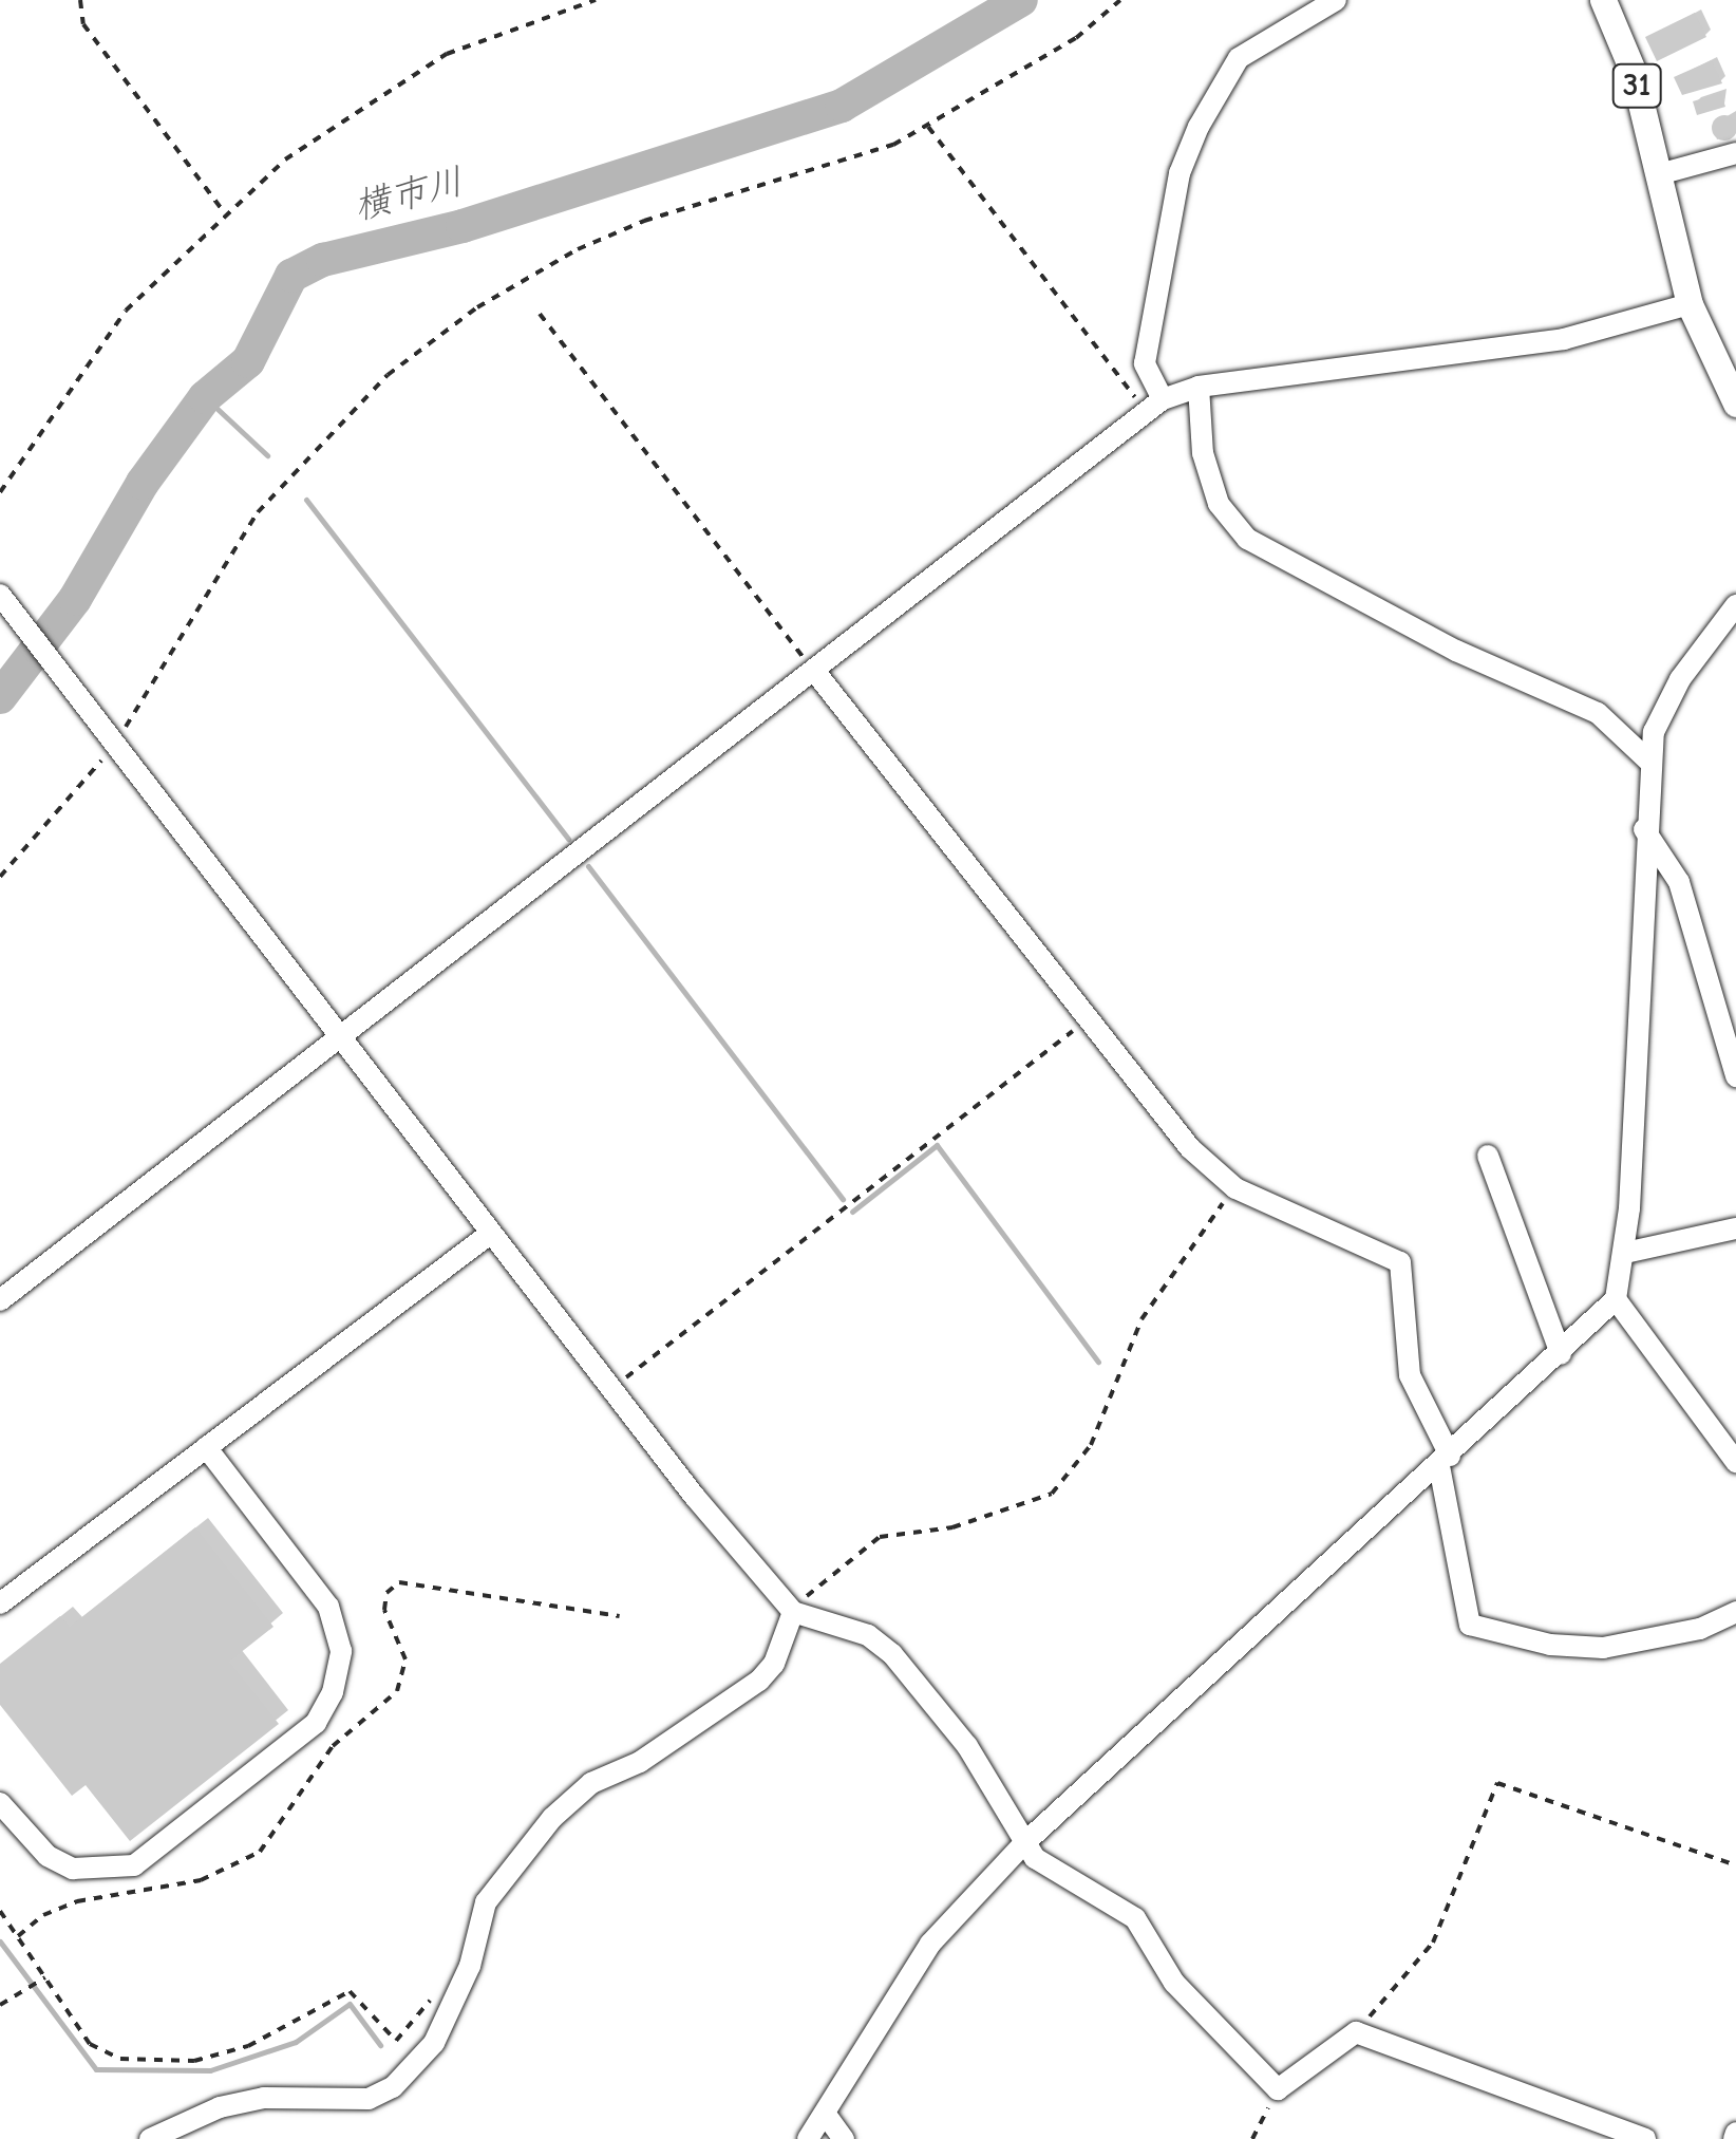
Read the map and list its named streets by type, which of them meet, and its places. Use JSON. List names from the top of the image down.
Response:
{
  "streets": {
    "main road": ["31"]
  },
  "water": ["横市川"]
}
